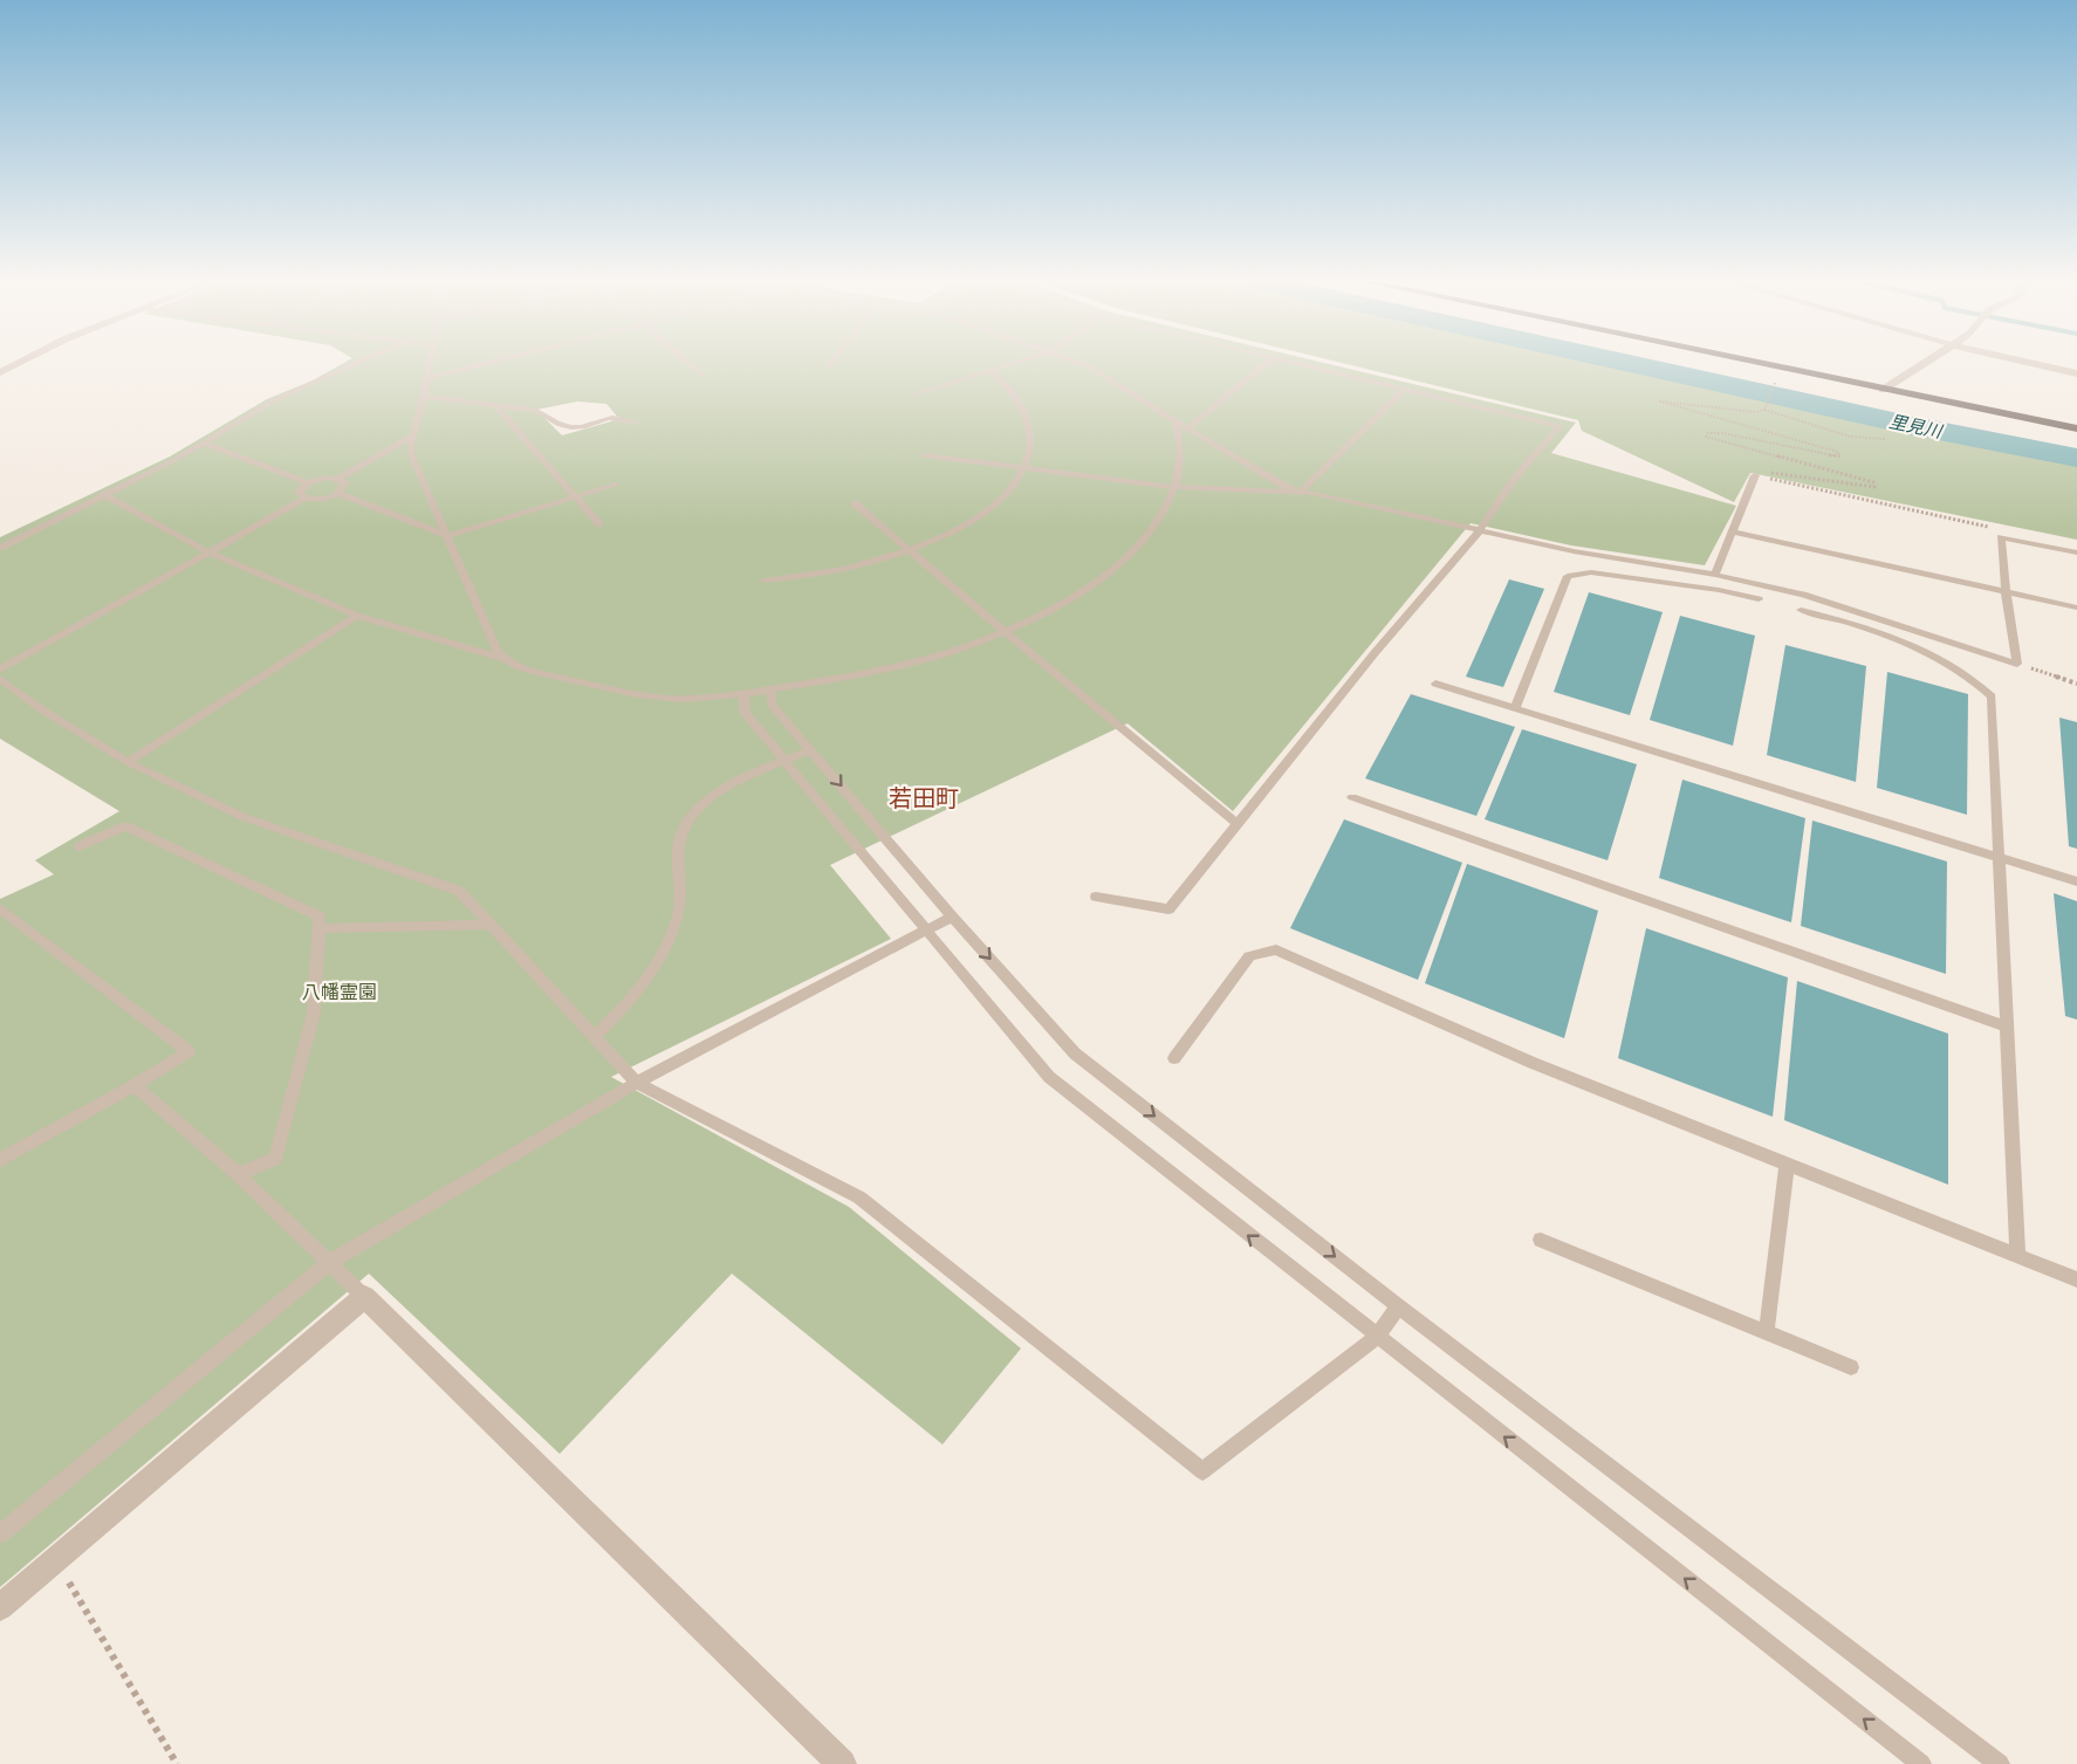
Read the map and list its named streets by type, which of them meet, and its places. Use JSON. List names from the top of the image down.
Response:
{
  "districts": ["若田町"],
  "water": ["里見川"],
  "parks": ["八幡霊園"]
}
